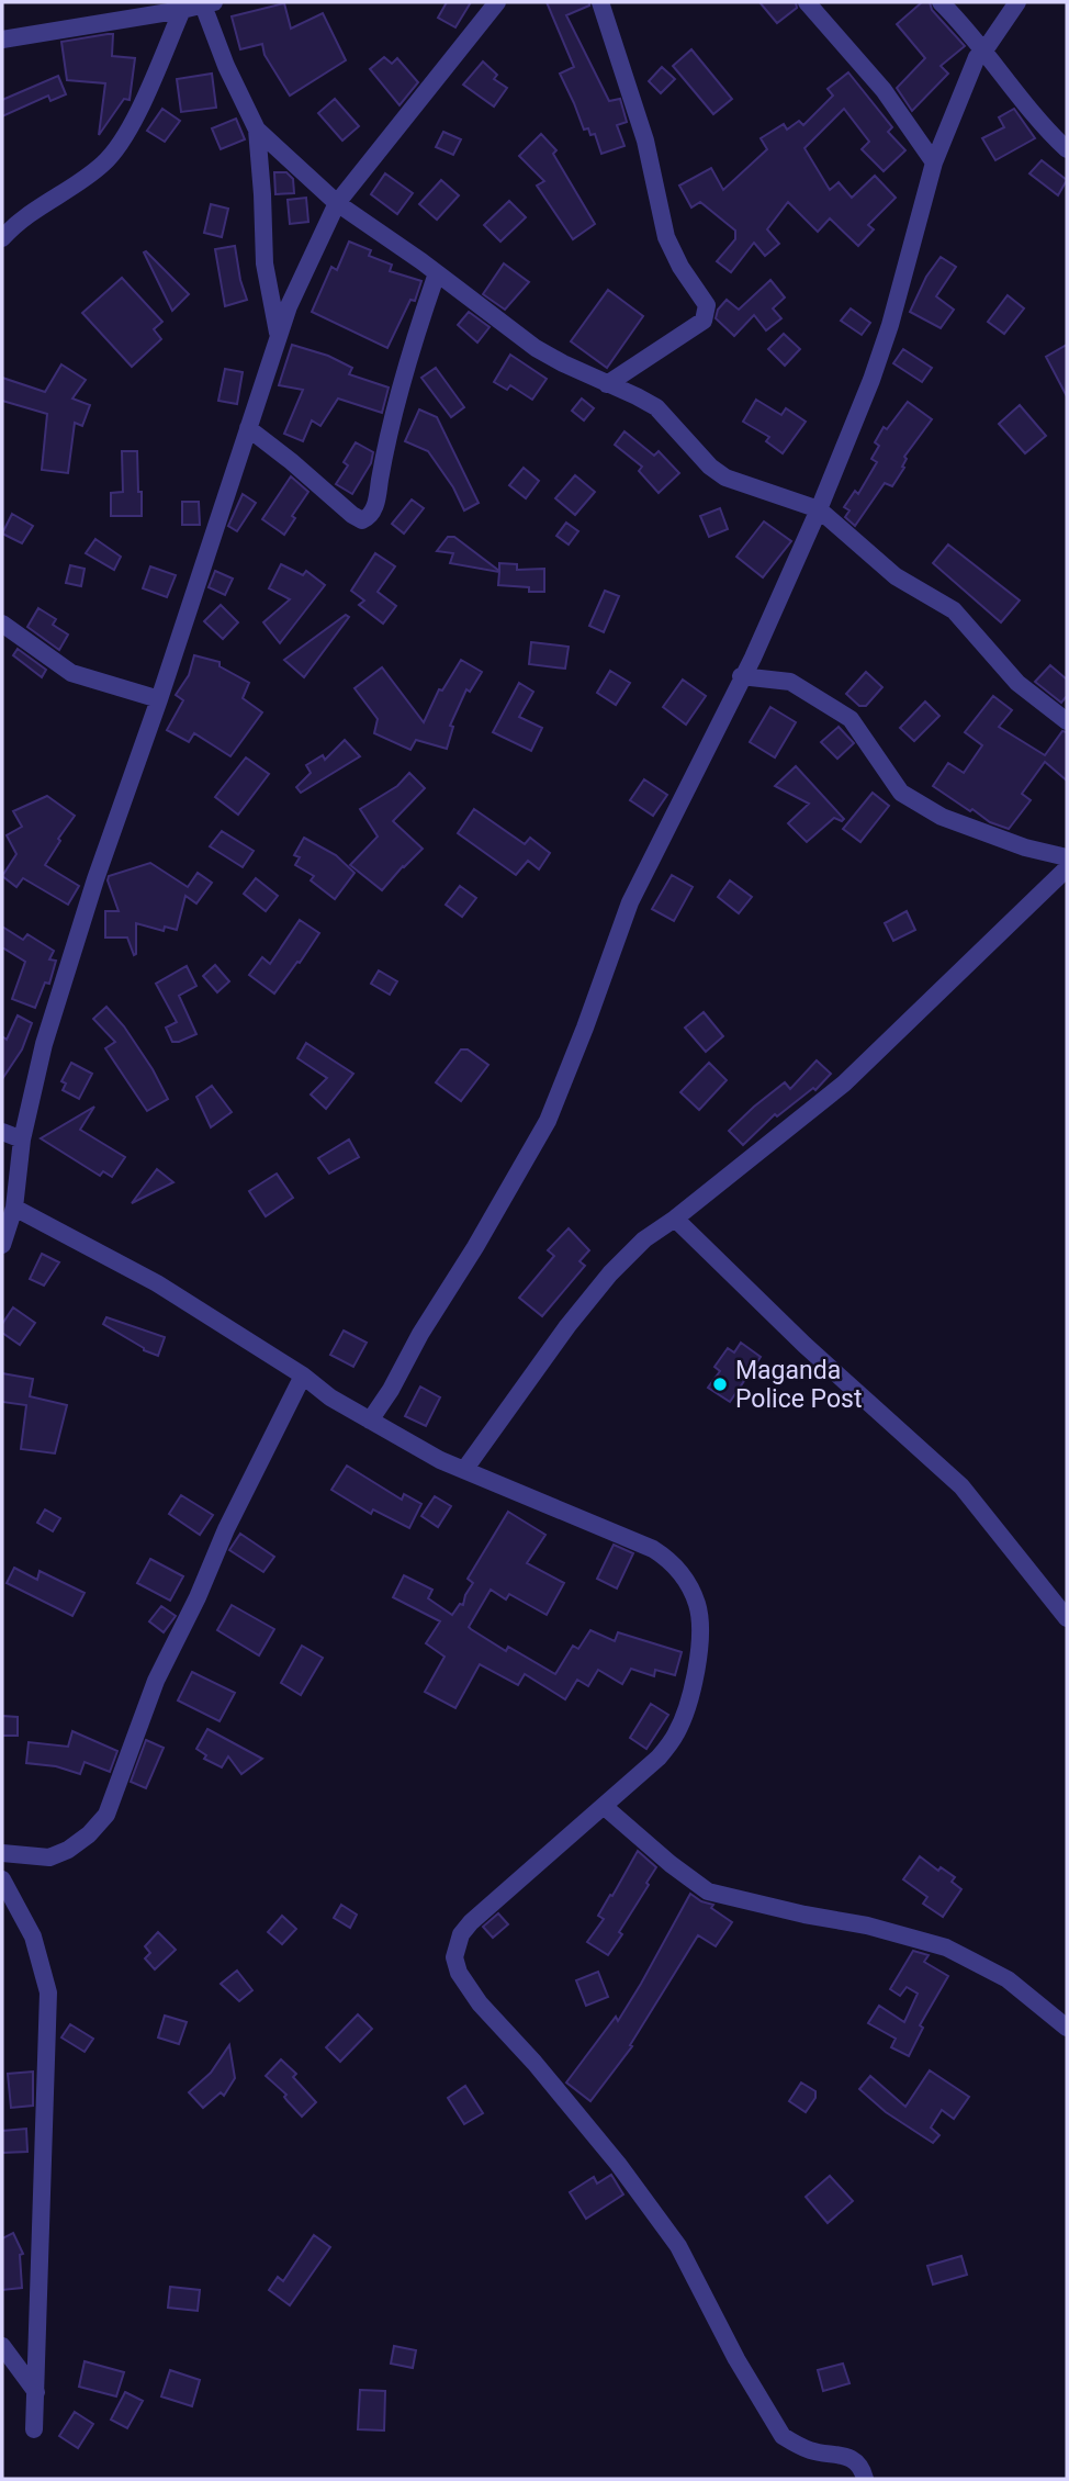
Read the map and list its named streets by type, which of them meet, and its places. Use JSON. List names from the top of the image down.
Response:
{
  "places": ["Maganda Police Post"]
}
